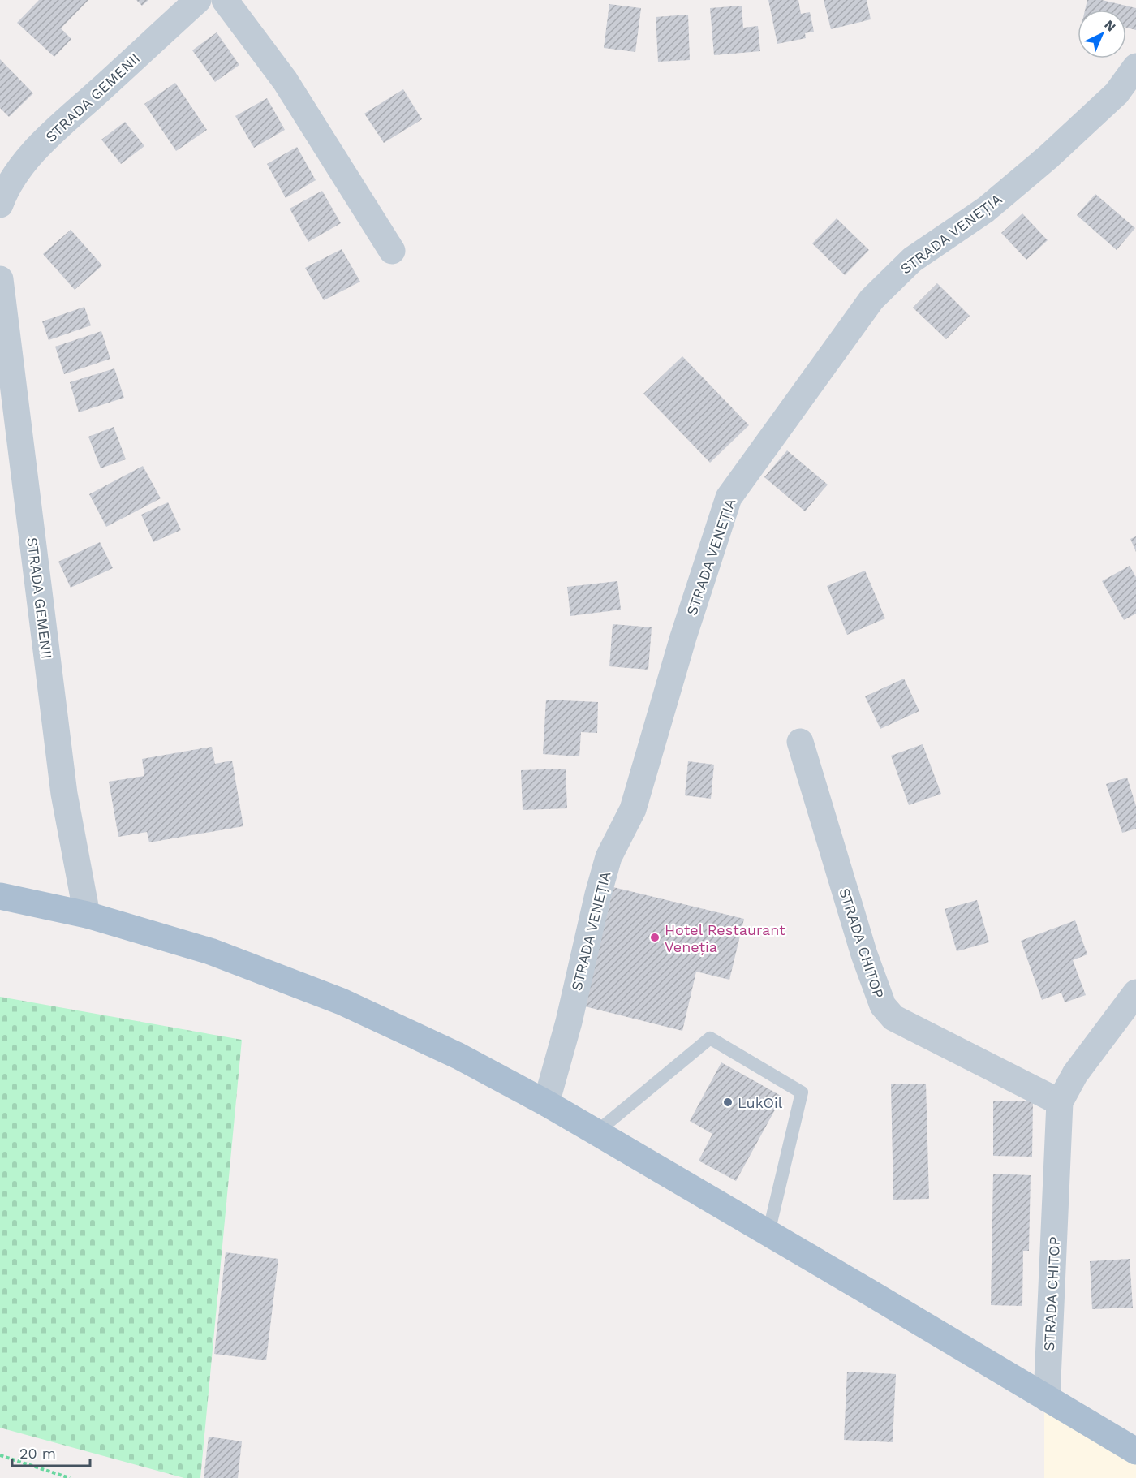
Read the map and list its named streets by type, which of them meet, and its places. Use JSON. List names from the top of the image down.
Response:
{
  "streets": {
    "street": ["STRADA GEMENII", "STRADA VENEȚIA", "STRADA CHITOP"]
  },
  "places": ["Hotel Restaurant Veneția", "LukOil"],
  "scale_bar": "20 m",
  "north": "top right"
}
